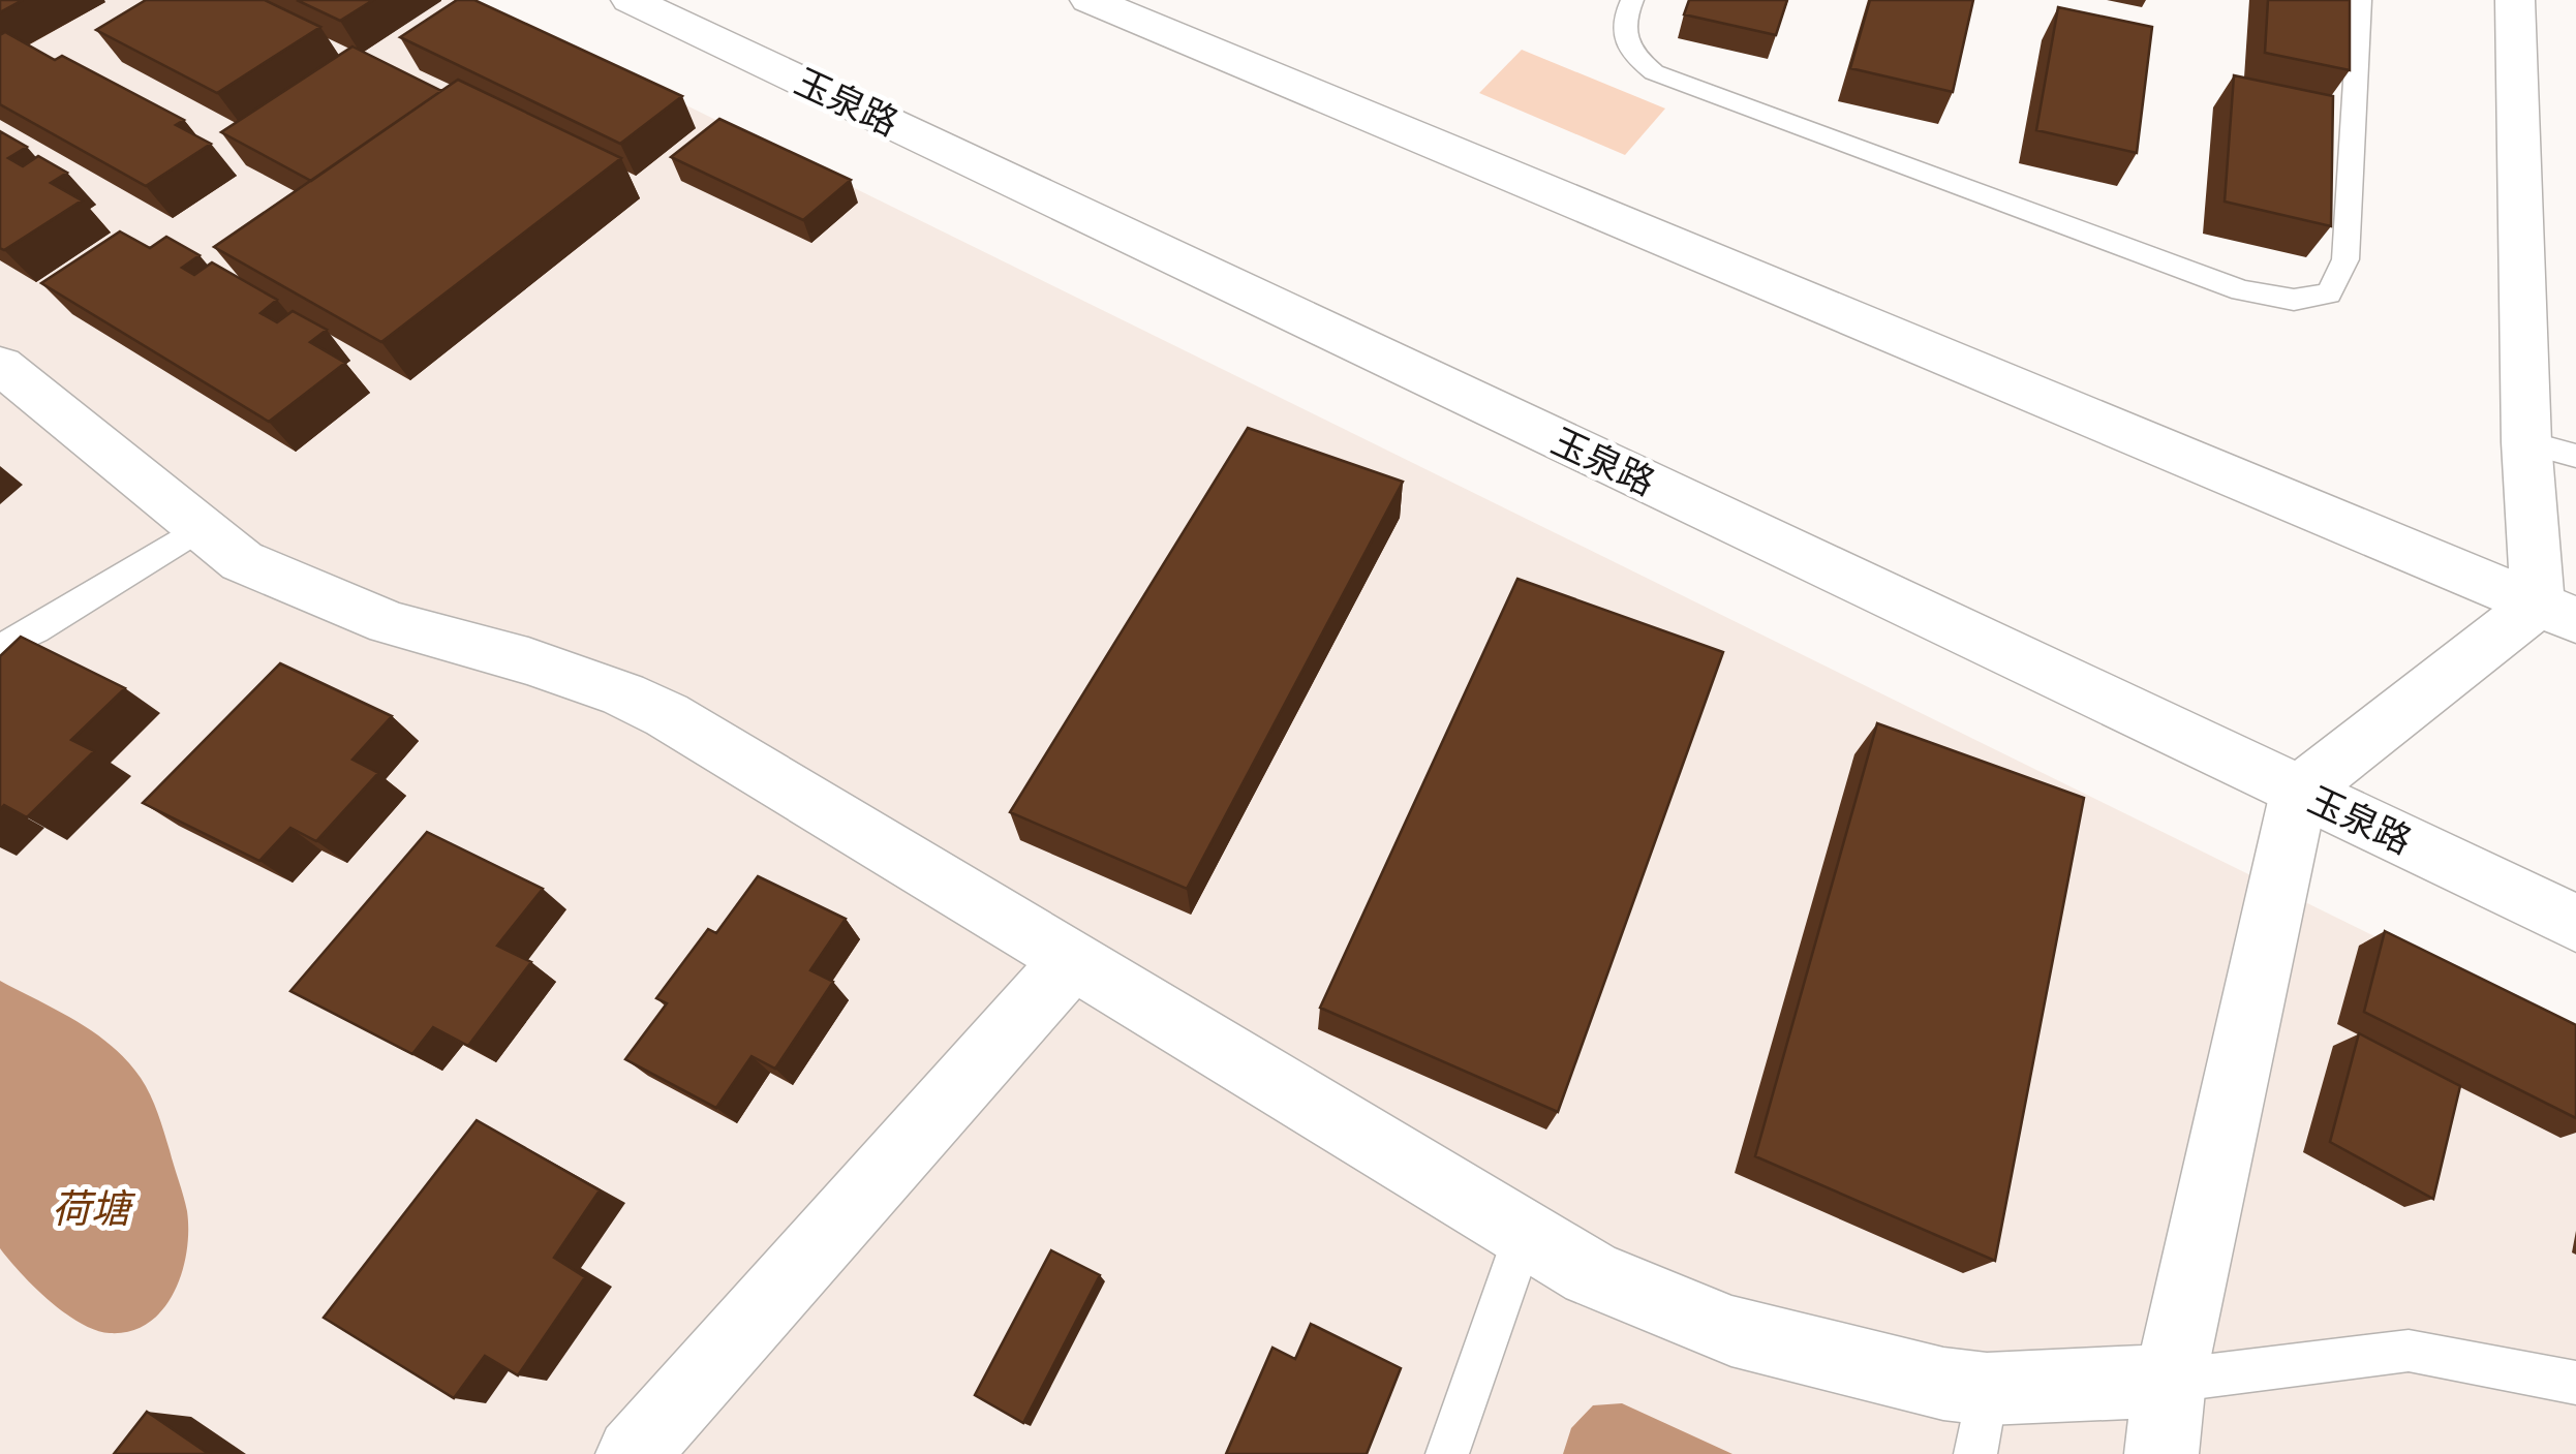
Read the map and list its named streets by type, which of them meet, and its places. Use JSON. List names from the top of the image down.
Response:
{
  "streets": {
    "main road": ["玉泉路"]
  },
  "water": ["荷塘"]
}
